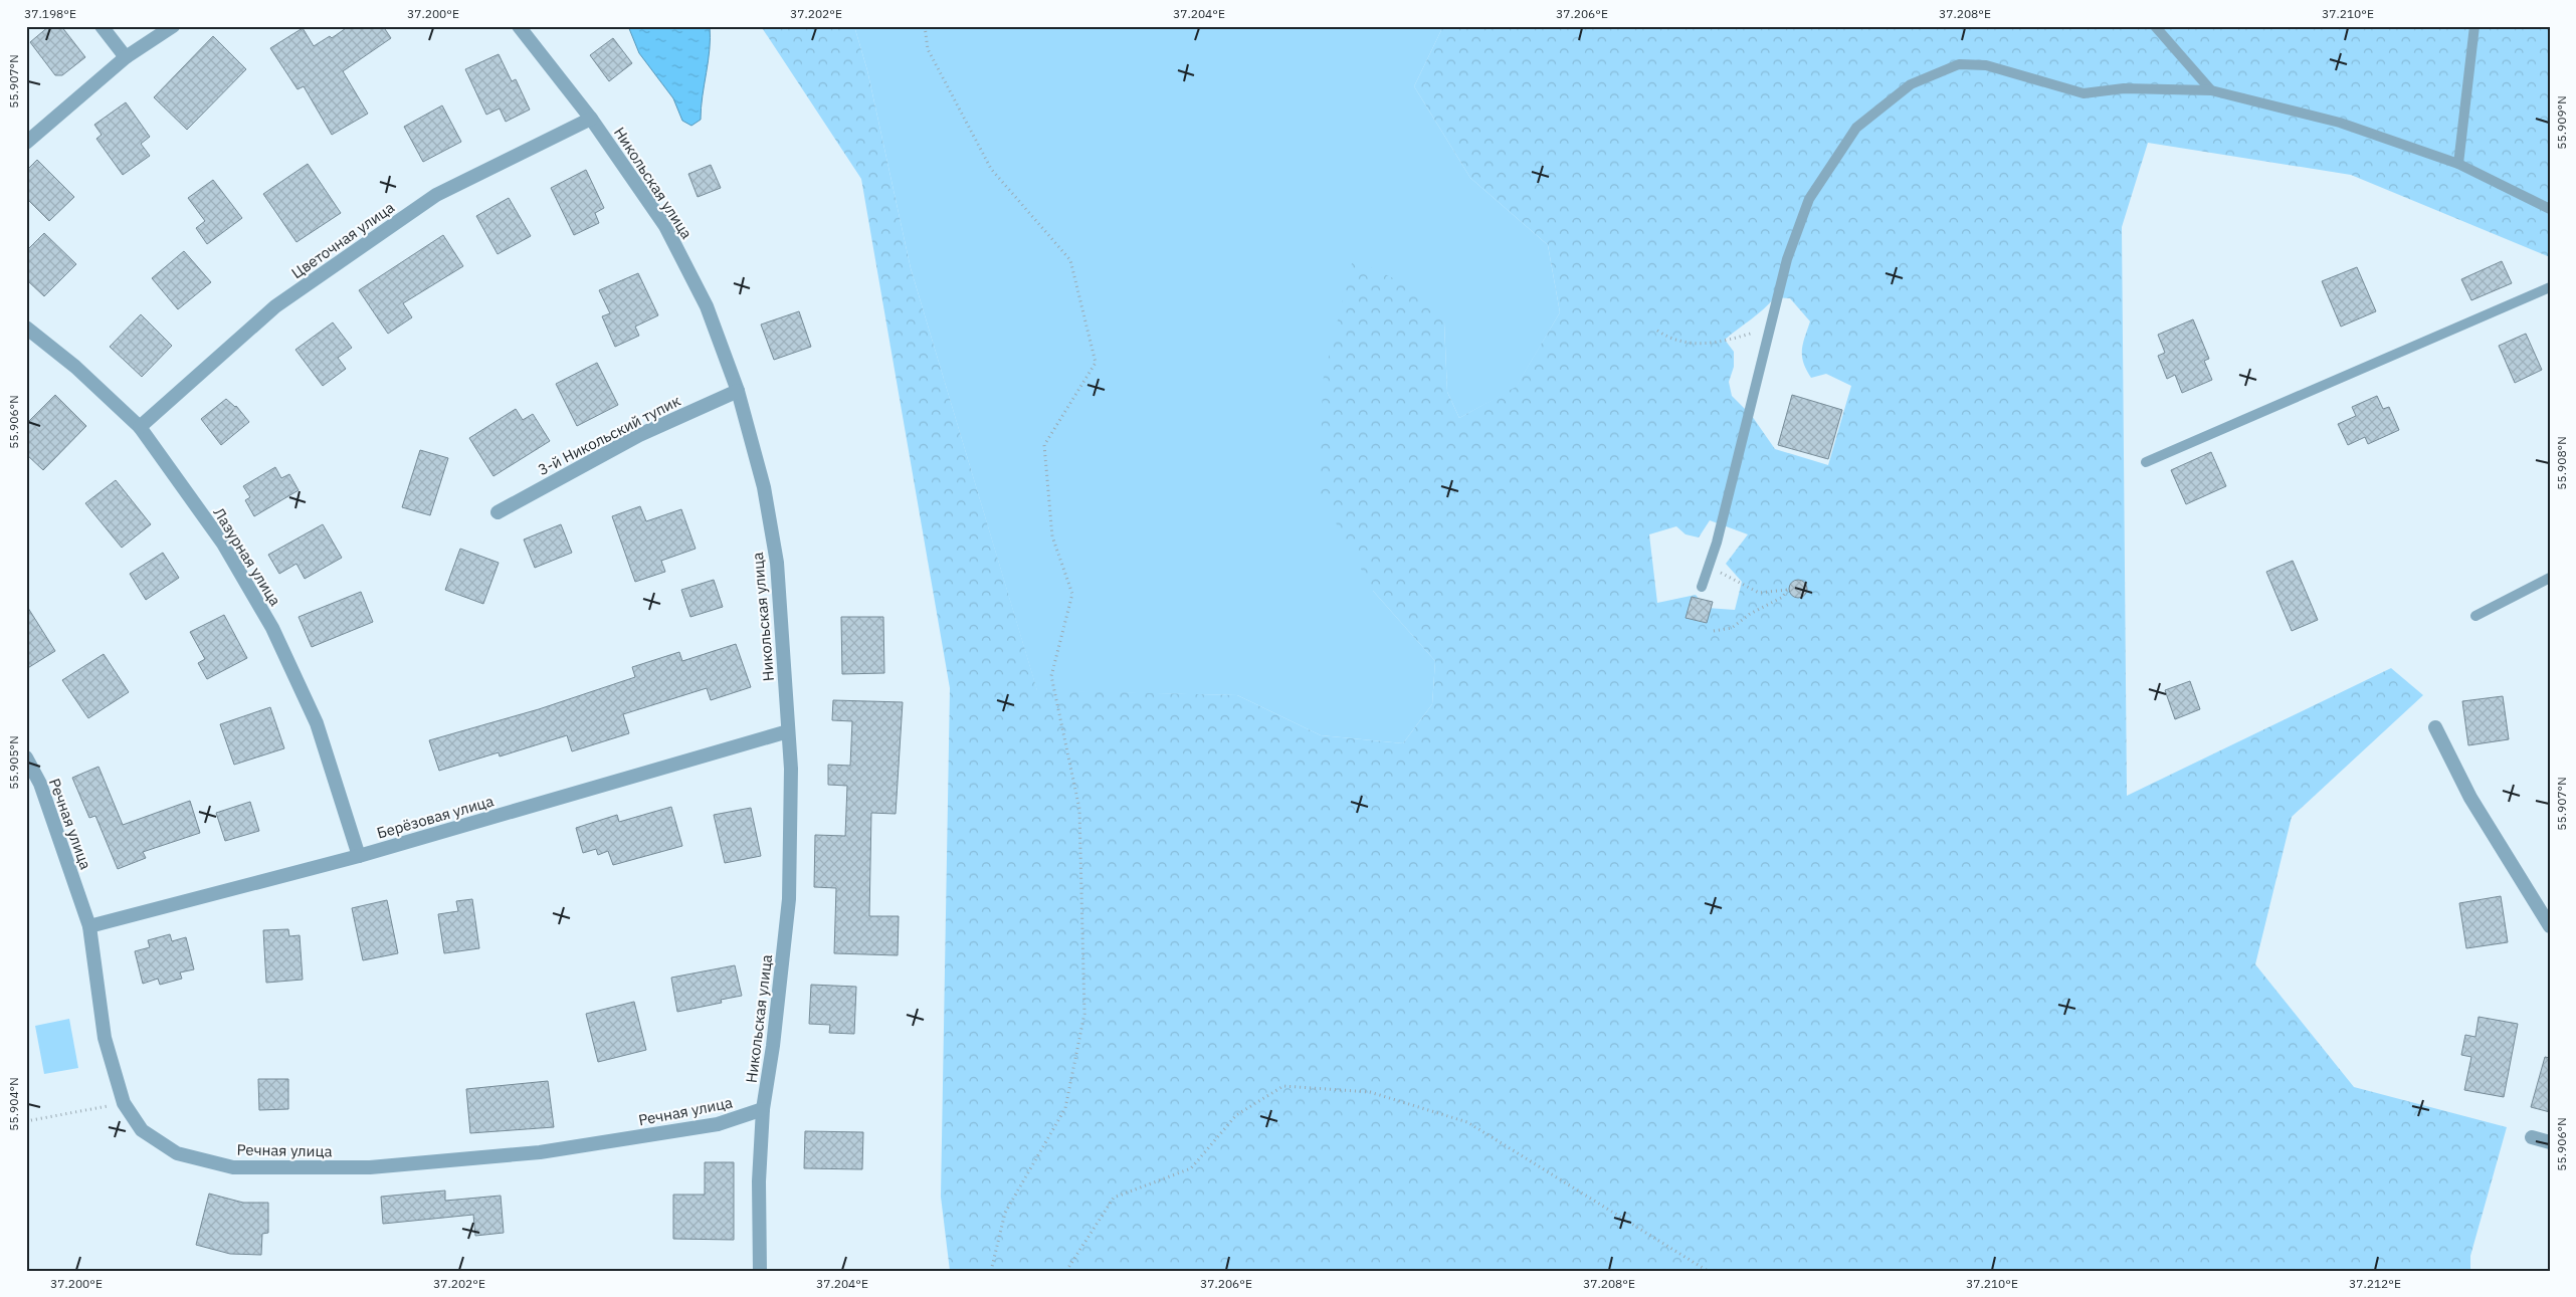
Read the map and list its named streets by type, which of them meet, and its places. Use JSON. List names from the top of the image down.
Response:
{
  "streets": {
    "street": [
      "Никольская улица",
      "Цветочная улица",
      "3-й Никольский тупик",
      "Лазурная улица",
      "Берёзовая улица",
      "Речная улица"
    ]
  },
  "crossings": [
    ["Никольская улица", "Цветочная улица"],
    ["Никольская улица", "3-й Никольский тупик"],
    ["Никольская улица", "Берёзовая улица"],
    ["Никольская улица", "Речная улица"],
    ["Цветочная улица", "Лазурная улица"],
    ["Лазурная улица", "Берёзовая улица"],
    ["Берёзовая улица", "Речная улица"]
  ],
  "coordinates": [
    "37.198°E",
    "37.200°E",
    "37.202°E",
    "37.204°E",
    "37.206°E",
    "37.208°E",
    "37.210°E",
    "55.907°N",
    "55.909°N",
    "55.906°N",
    "55.908°N",
    "55.905°N",
    "55.904°N",
    "37.212°E"
  ]
}
